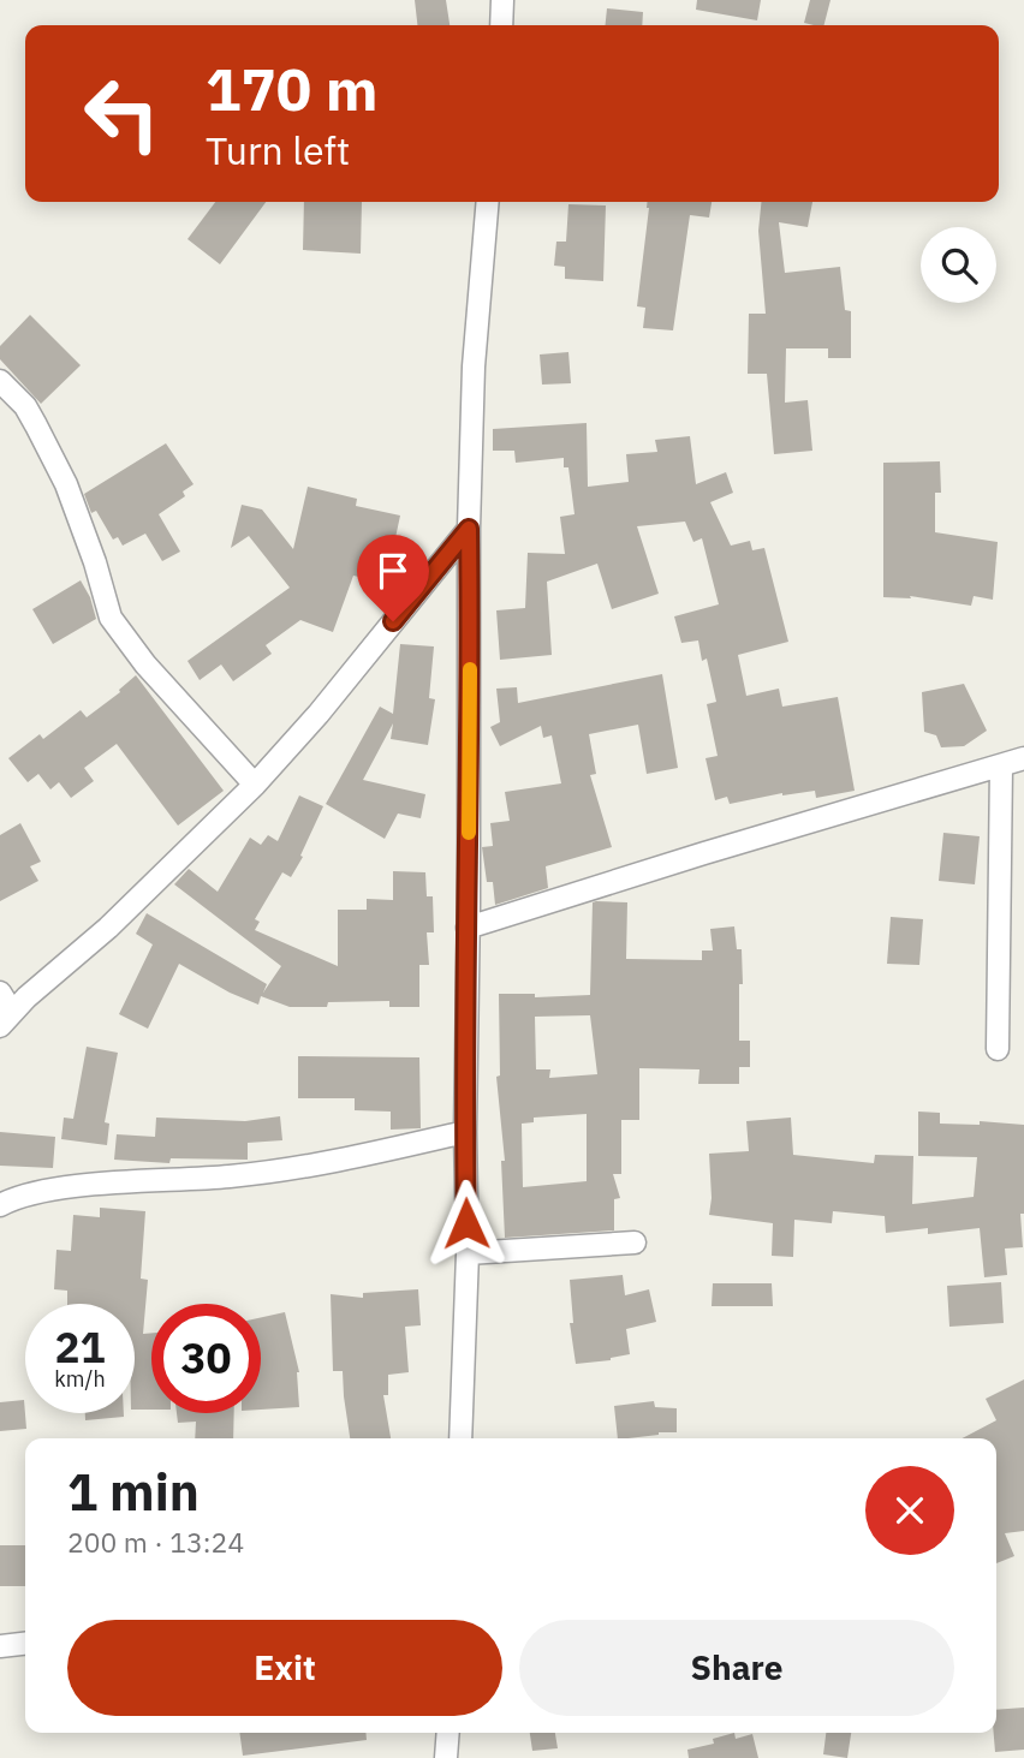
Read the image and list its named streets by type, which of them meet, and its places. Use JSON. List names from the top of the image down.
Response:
{
  "page": {
    "turn": ["170 m", "Turn left"],
    "speed": "21 km/h",
    "limit": "30",
    "heading": ["1 min", "200 m · 13:24"],
    "buttons": ["Exit", "Share"]
  }
}
